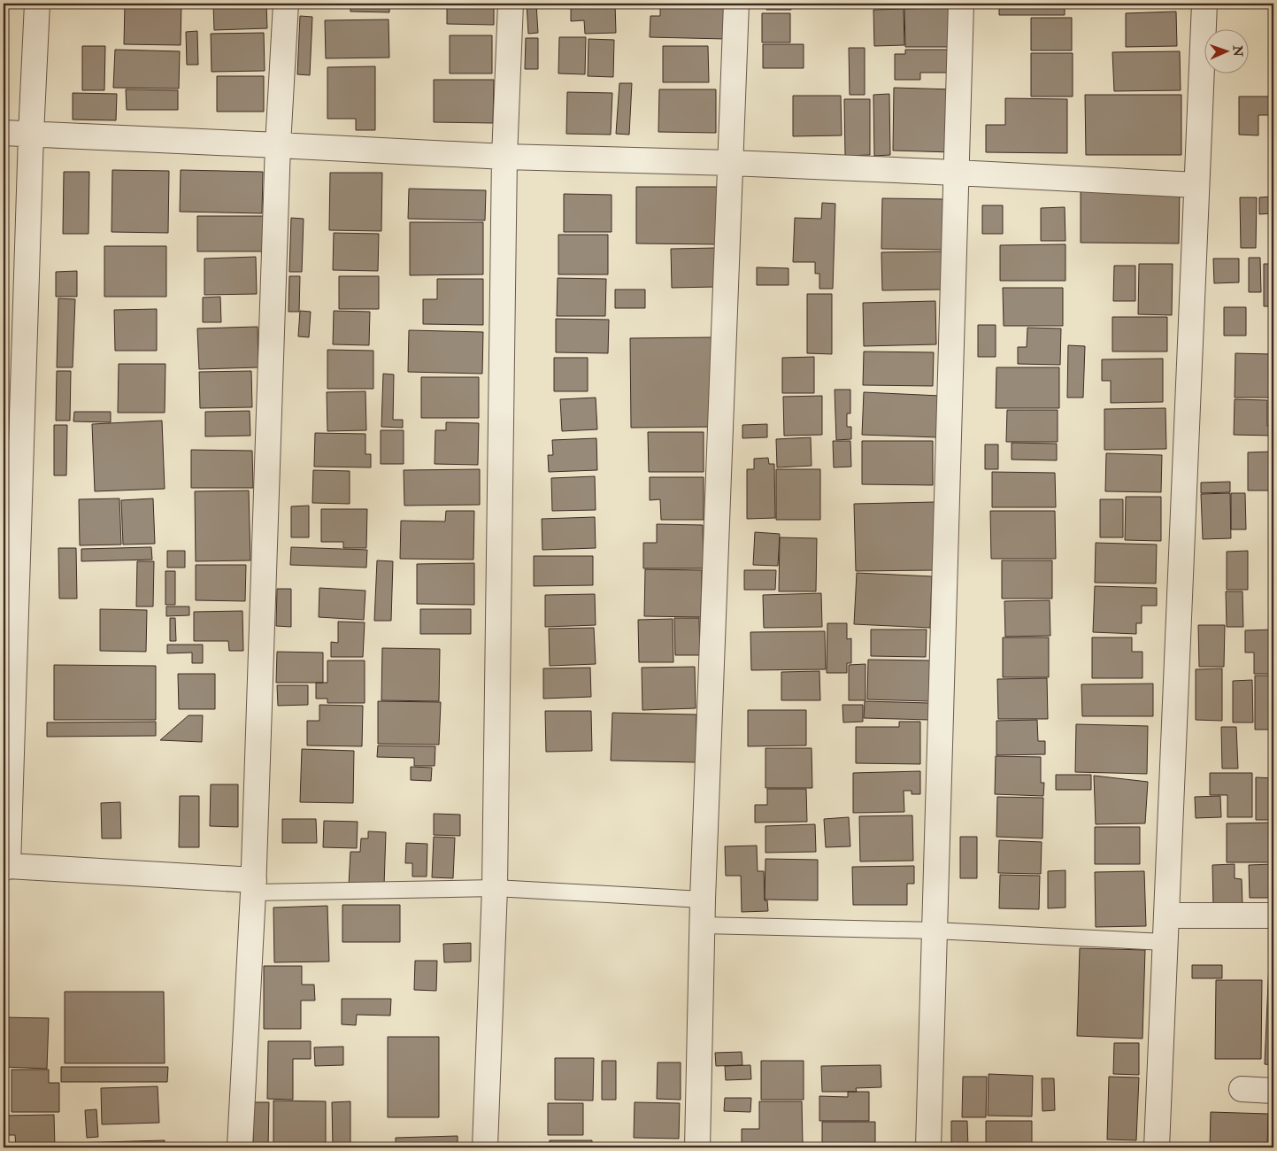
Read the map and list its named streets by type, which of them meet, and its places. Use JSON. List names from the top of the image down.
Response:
{
  "north": "right"
}
